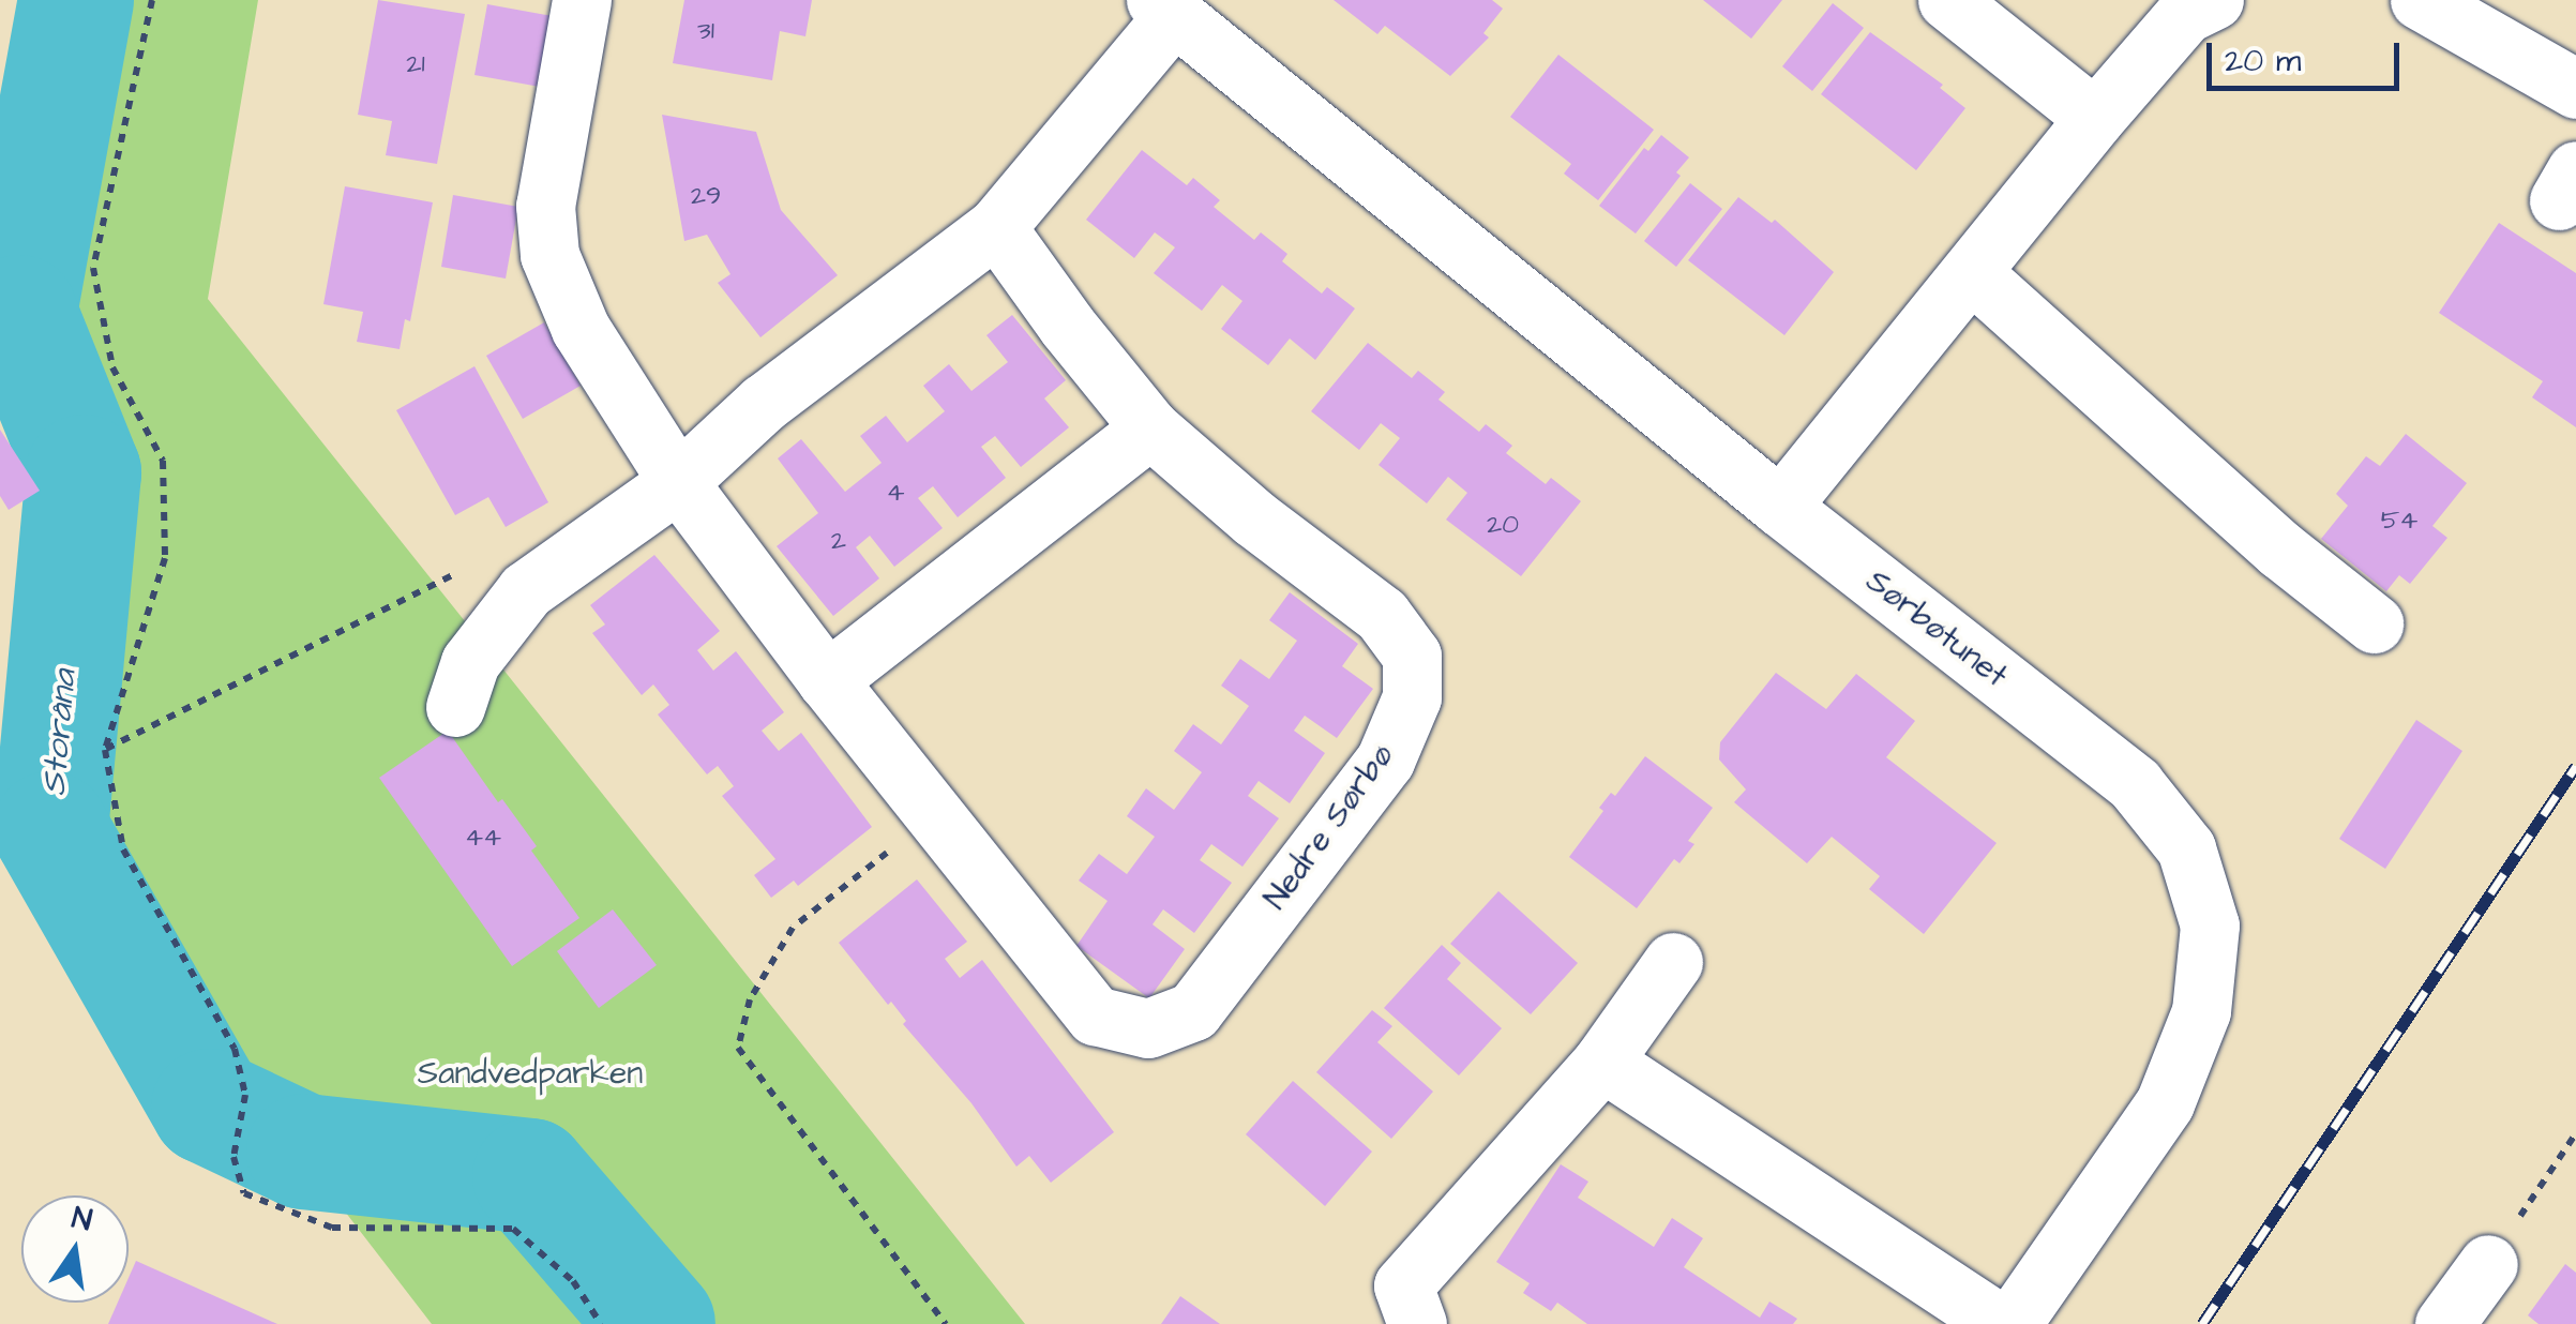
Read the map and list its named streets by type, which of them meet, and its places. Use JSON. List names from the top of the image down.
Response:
{
  "streets": {
    "street": ["Sørbøtunet", "Nedre Sørbø"]
  },
  "water": ["Storåna"],
  "parks": ["Sandvedparken"],
  "house_numbers": [
    "31",
    "21",
    "29",
    "4",
    "54",
    "20",
    "2",
    "44"
  ],
  "scale_bar": "20 m",
  "north": "top"
}
